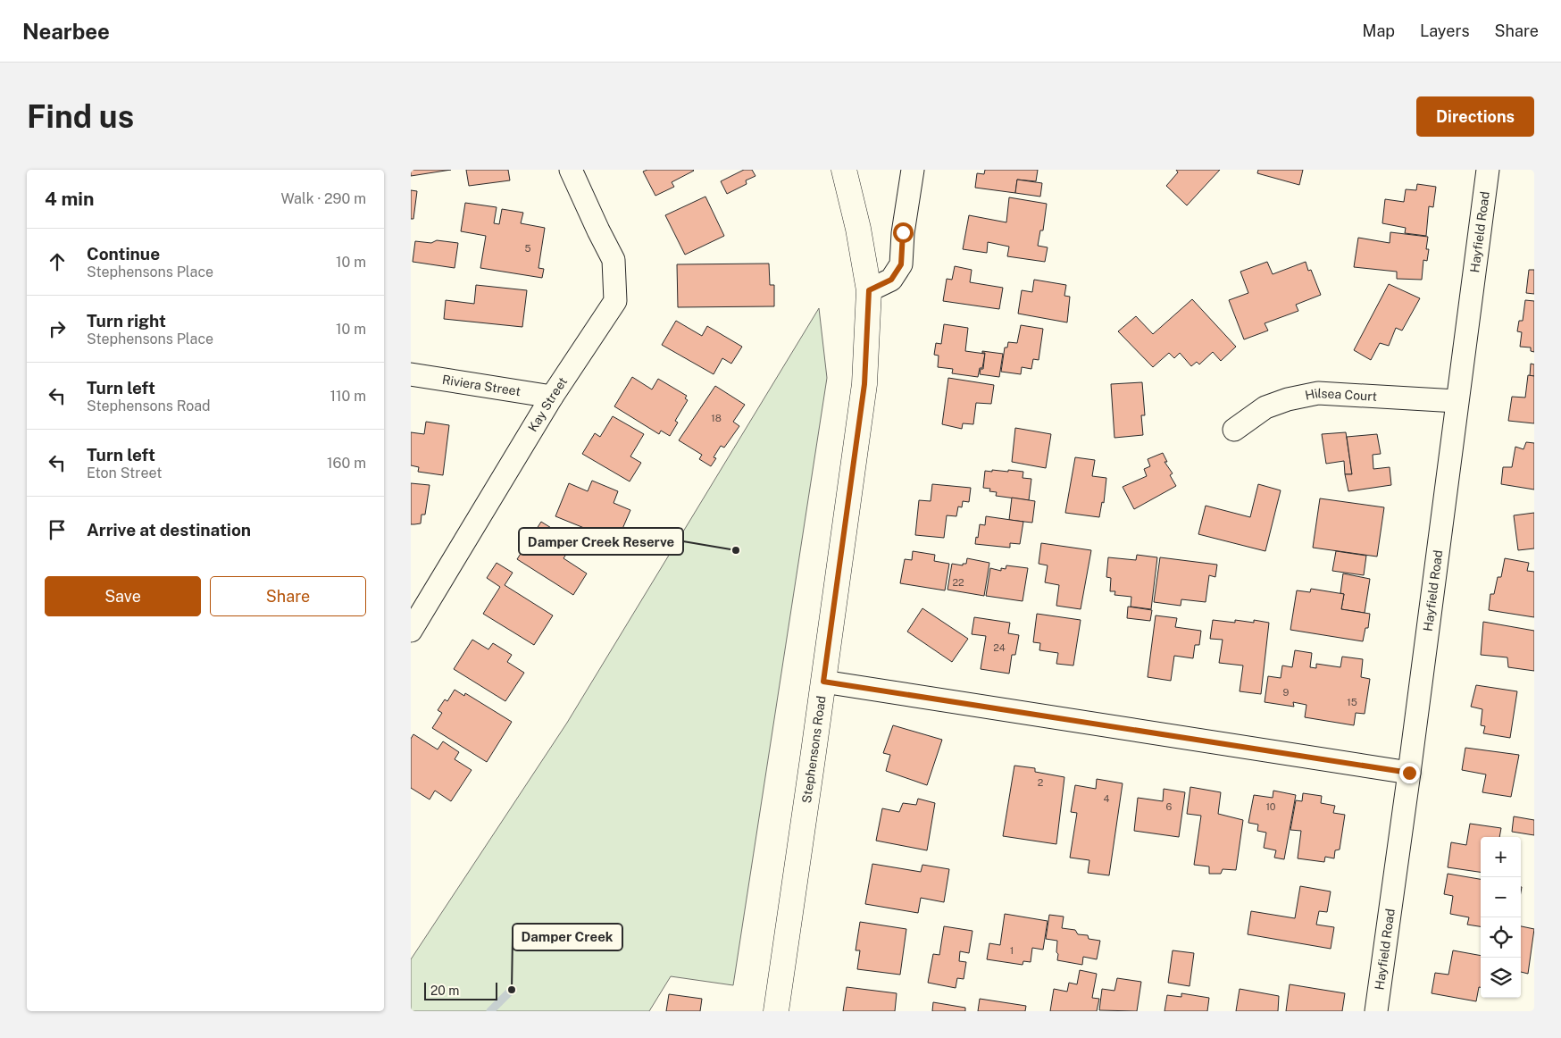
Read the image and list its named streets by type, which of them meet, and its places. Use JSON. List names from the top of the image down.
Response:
{
  "streets": {
    "main road": ["Stephensons Road"],
    "street": [
      "Hayfield Road",
      "Riviera Street",
      "Hilsea Court",
      "Kay Street"
    ]
  },
  "crossings": [
    ["Hayfield Road", "Hilsea Court"],
    ["Riviera Street", "Kay Street"]
  ],
  "places": ["Damper Creek Reserve", "Damper Creek"],
  "house_numbers": [
    "5",
    "18",
    "22",
    "24",
    "9",
    "15",
    "2",
    "4",
    "6",
    "10",
    "1"
  ],
  "scale_bar": "20 m",
  "page": {
    "header": "Nearbee",
    "nav": ["Map", "Layers", "Share"],
    "buttons": [
      "Directions",
      ["Save", "Share"]
    ],
    "title": "Find us",
    "heading": ["4 min", "Walk · 290 m"],
    "list": [
      ["Continue", "Stephensons Place", "10 m"],
      ["Turn right", "Stephensons Place", "10 m"],
      ["Turn left", "Stephensons Road", "110 m"],
      ["Turn left", "Eton Street", "160 m"],
      "Arrive at destination"
    ],
    "map_buttons": ["+", "−"],
    "scale": "20 m"
  }
}
